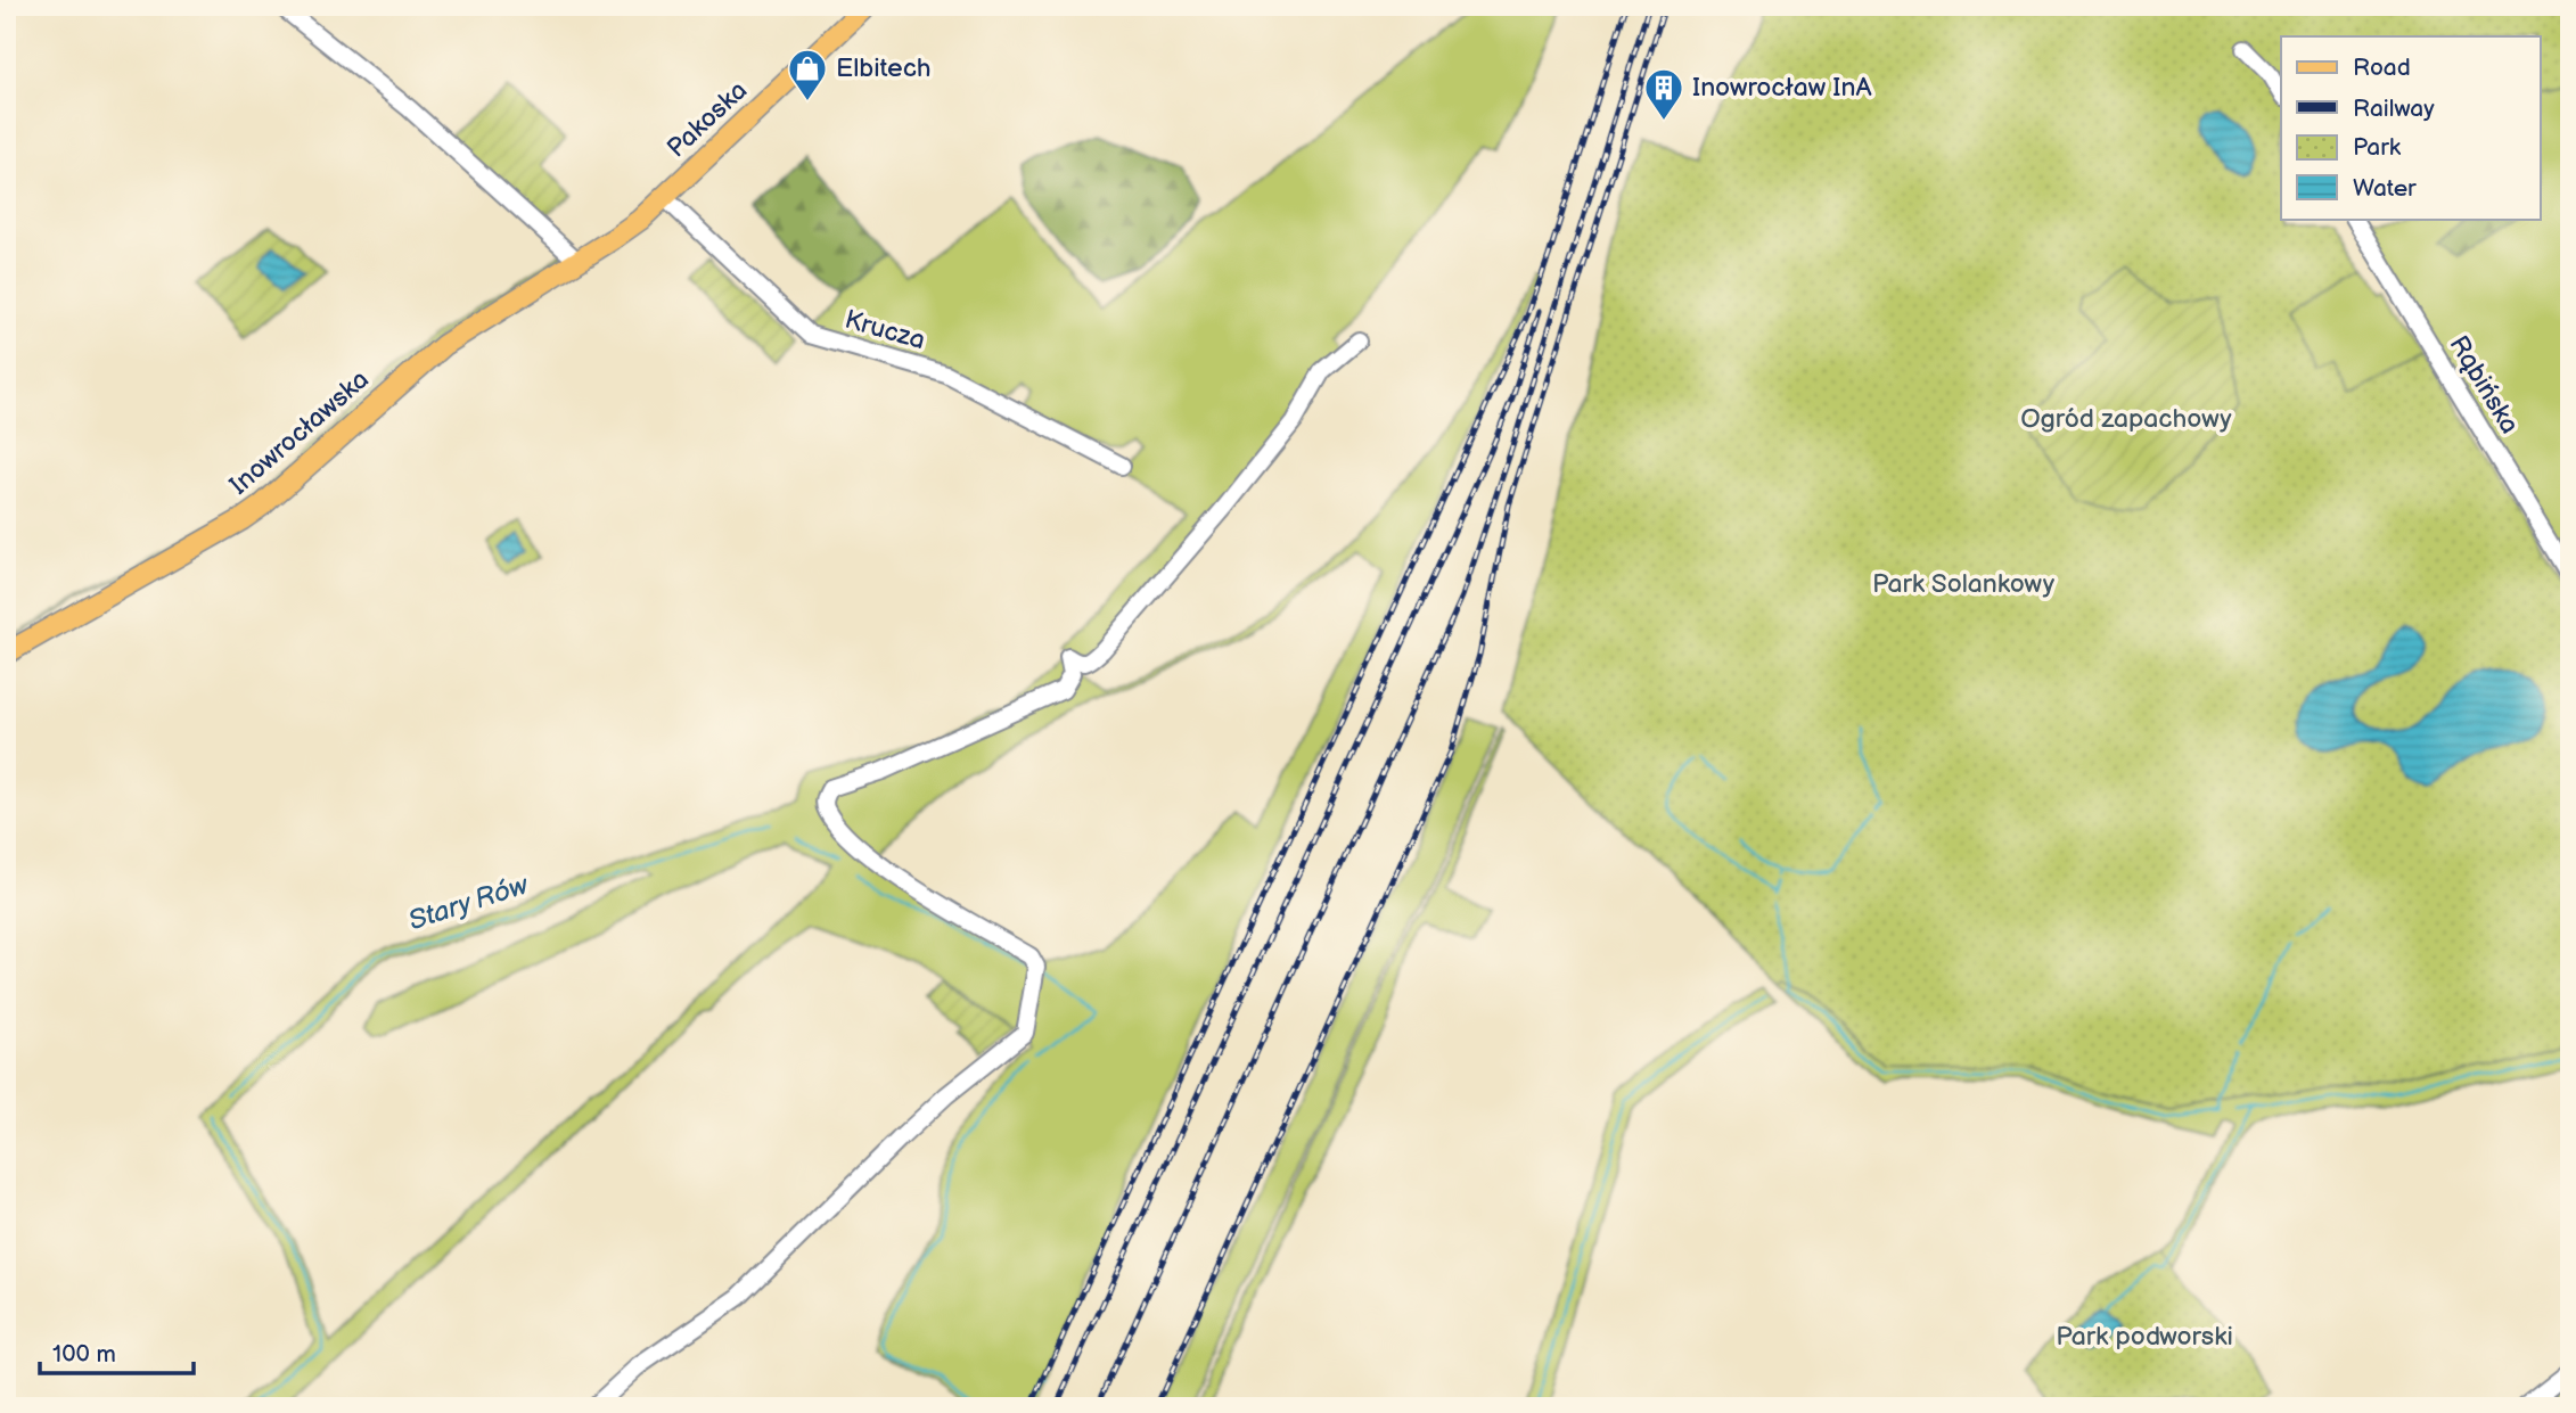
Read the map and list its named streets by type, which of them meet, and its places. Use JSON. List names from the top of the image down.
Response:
{
  "streets": {
    "main road": ["Pakoska", "Inowrocławska"],
    "street": ["Krucza", "Rąbińska"]
  },
  "crossings": [
    ["Pakoska", "Krucza"],
    ["Pakoska", "Inowrocławska"]
  ],
  "water": ["Stary Rów"],
  "parks": ["Ogród zapachowy", "Park Solankowy", "Park podworski"],
  "places": {
    "shop": ["Elbitech"],
    "building": ["Inowrocław InA"]
  },
  "legend": [
    "Road",
    "Railway",
    "Park",
    "Water"
  ],
  "scale_bar": "100 m"
}
